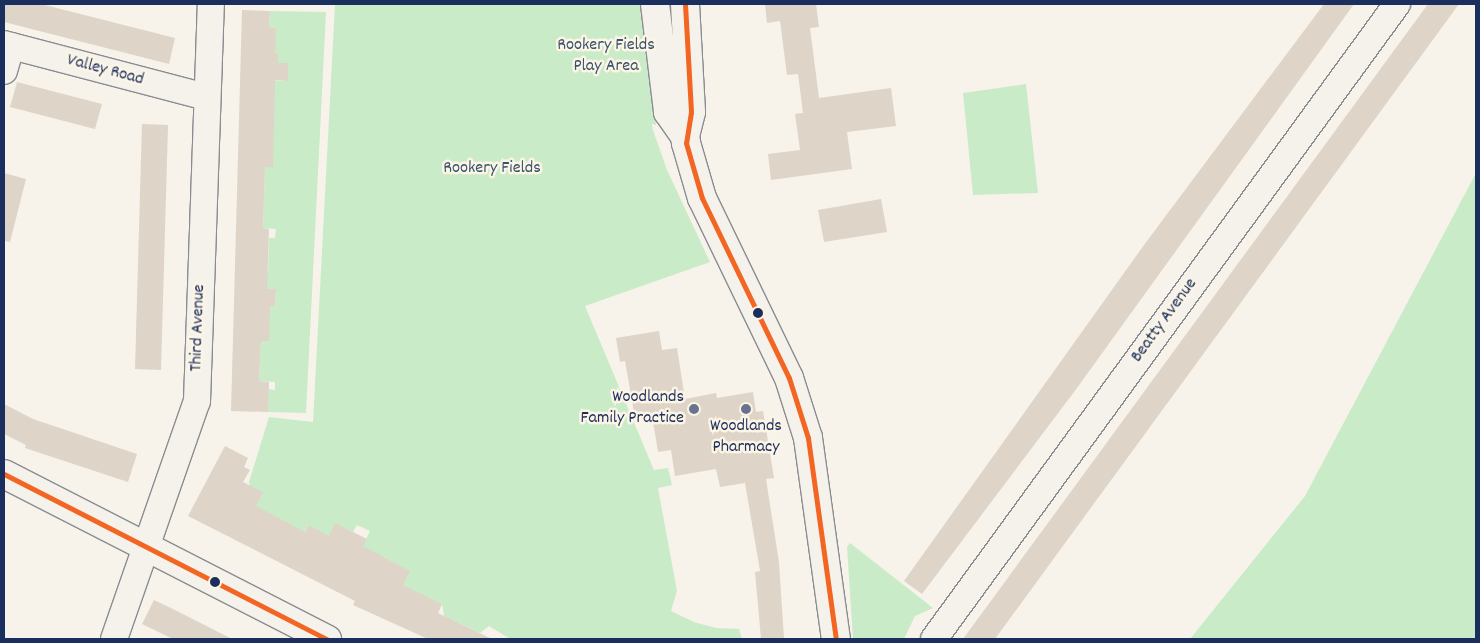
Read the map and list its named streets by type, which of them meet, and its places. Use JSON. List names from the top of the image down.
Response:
{
  "streets": {
    "street": ["Valley Road", "Beatty Avenue", "Third Avenue"]
  },
  "crossings": [
    ["Valley Road", "Third Avenue"]
  ],
  "parks": ["Rookery Fields Play Area", "Rookery Fields"],
  "places": ["Woodlands Family Practice", "Woodlands Pharmacy"]
}
